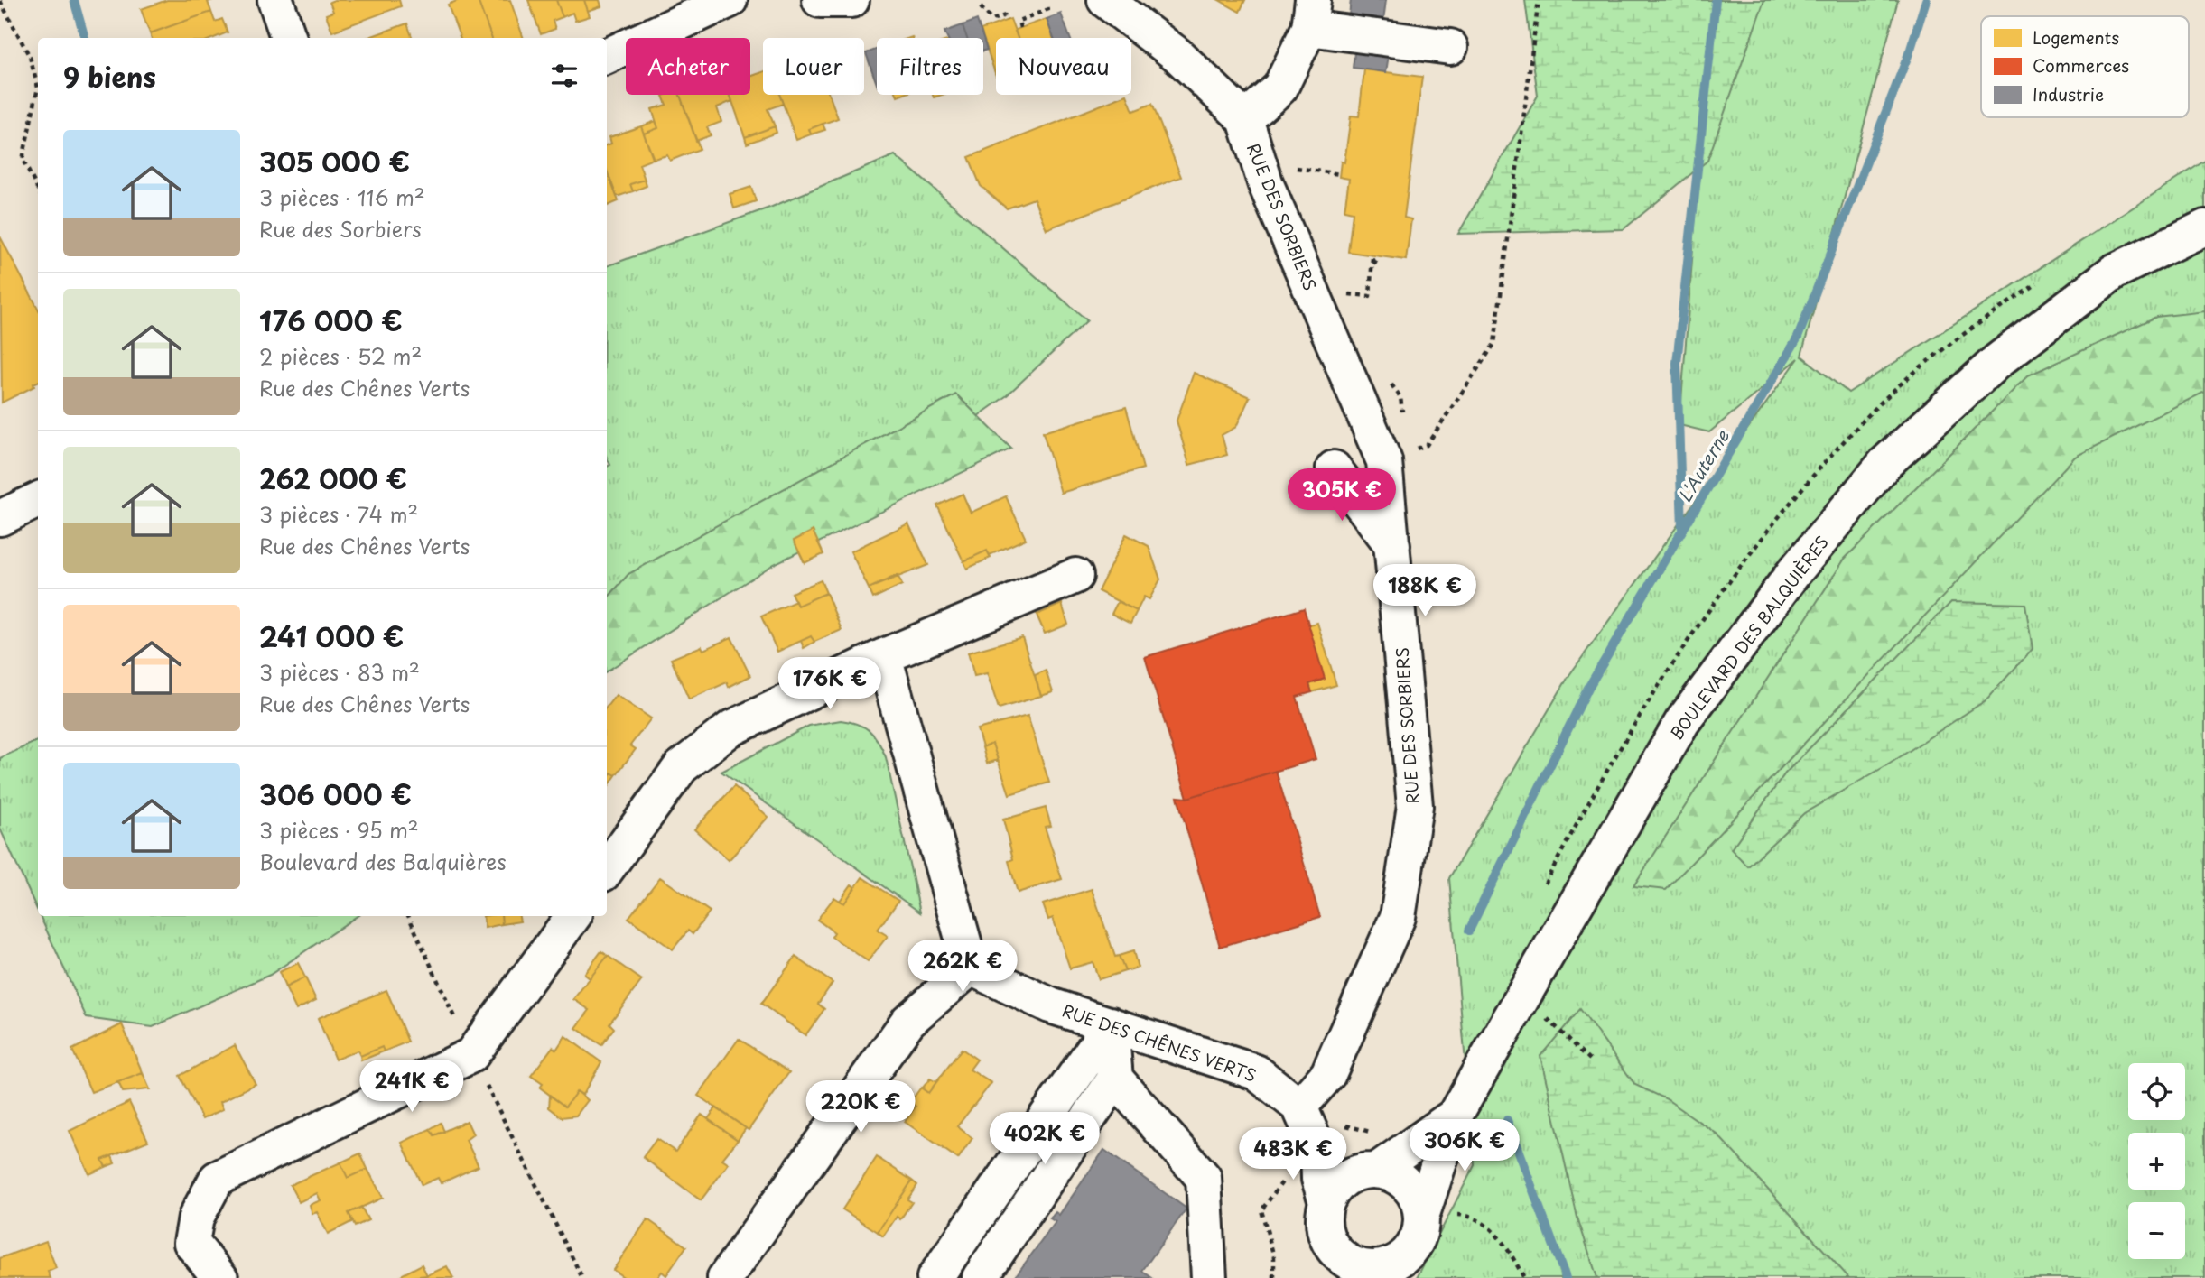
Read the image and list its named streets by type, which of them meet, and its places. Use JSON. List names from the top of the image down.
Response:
{
  "streets": {
    "street": ["RUE DES SORBIERS", "BOULEVARD DES BALQUIÈRES", "RUE DES CHÊNES VERTS"]
  },
  "crossings": [
    ["RUE DES SORBIERS", "RUE DES CHÊNES VERTS"],
    ["BOULEVARD DES BALQUIÈRES", "RUE DES CHÊNES VERTS"]
  ],
  "water": ["L'Auterne"],
  "legend": ["Logements", "Commerces", "Industrie"],
  "page": {
    "chip": [
      "Acheter",
      "Louer",
      "Filtres",
      "Nouveau"
    ],
    "heading": "9 biens",
    "list": [
      {
        "name": "305 000 €",
        "note": "3 pièces · 116 m² · Rue des Sorbiers"
      },
      {
        "name": "176 000 €",
        "note": "2 pièces · 52 m² · Rue des Chênes Verts"
      },
      {
        "name": "262 000 €",
        "note": "3 pièces · 74 m² · Rue des Chênes Verts"
      },
      {
        "name": "241 000 €",
        "note": "3 pièces · 83 m² · Rue des Chênes Verts"
      },
      {
        "name": "306 000 €",
        "note": "3 pièces · 95 m² · Boulevard des Balquières"
      }
    ],
    "price": [
      "305K €",
      "188K €",
      "176K €",
      "262K €",
      "241K €",
      "220K €",
      "402K €",
      "306K €",
      "483K €"
    ],
    "map_buttons": ["+", "−"]
  }
}
